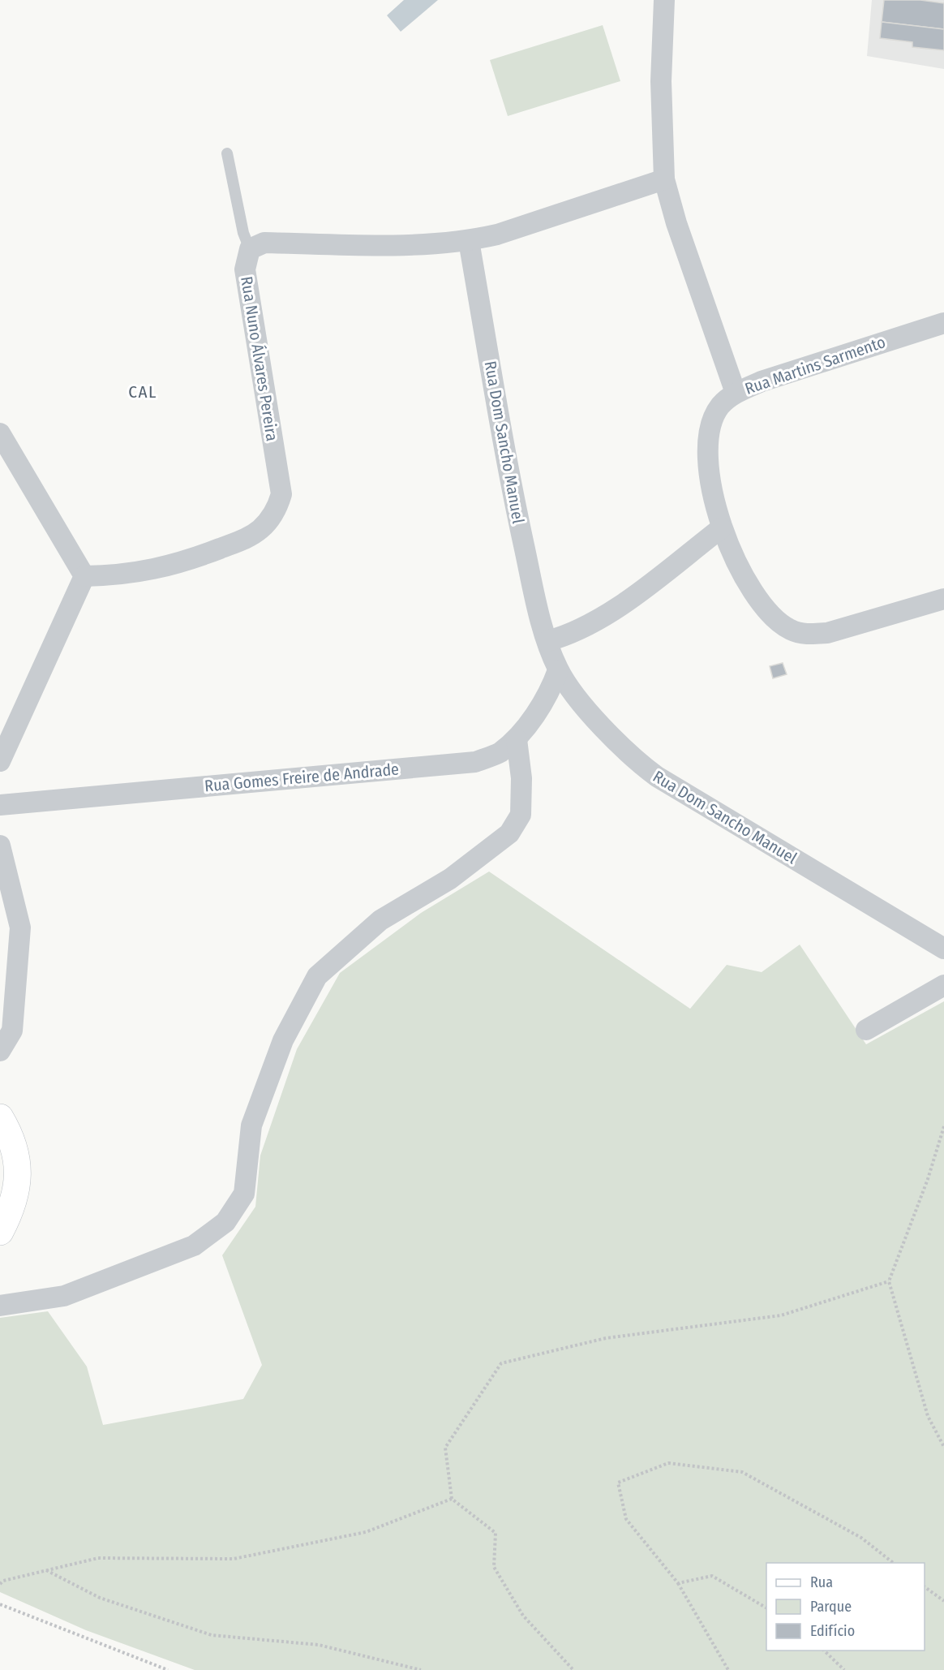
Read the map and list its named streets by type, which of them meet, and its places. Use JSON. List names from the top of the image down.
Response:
{
  "streets": {
    "street": [
      "Rua Nuno Álvares Pereira",
      "Rua Martins Sarmento",
      "Rua Dom Sancho Manuel",
      "Rua Gomes Freire de Andrade"
    ]
  },
  "crossings": [
    ["Rua Dom Sancho Manuel", "Rua Gomes Freire de Andrade"]
  ],
  "districts": ["CAL"],
  "legend": ["Rua", "Parque", "Edifício"]
}
